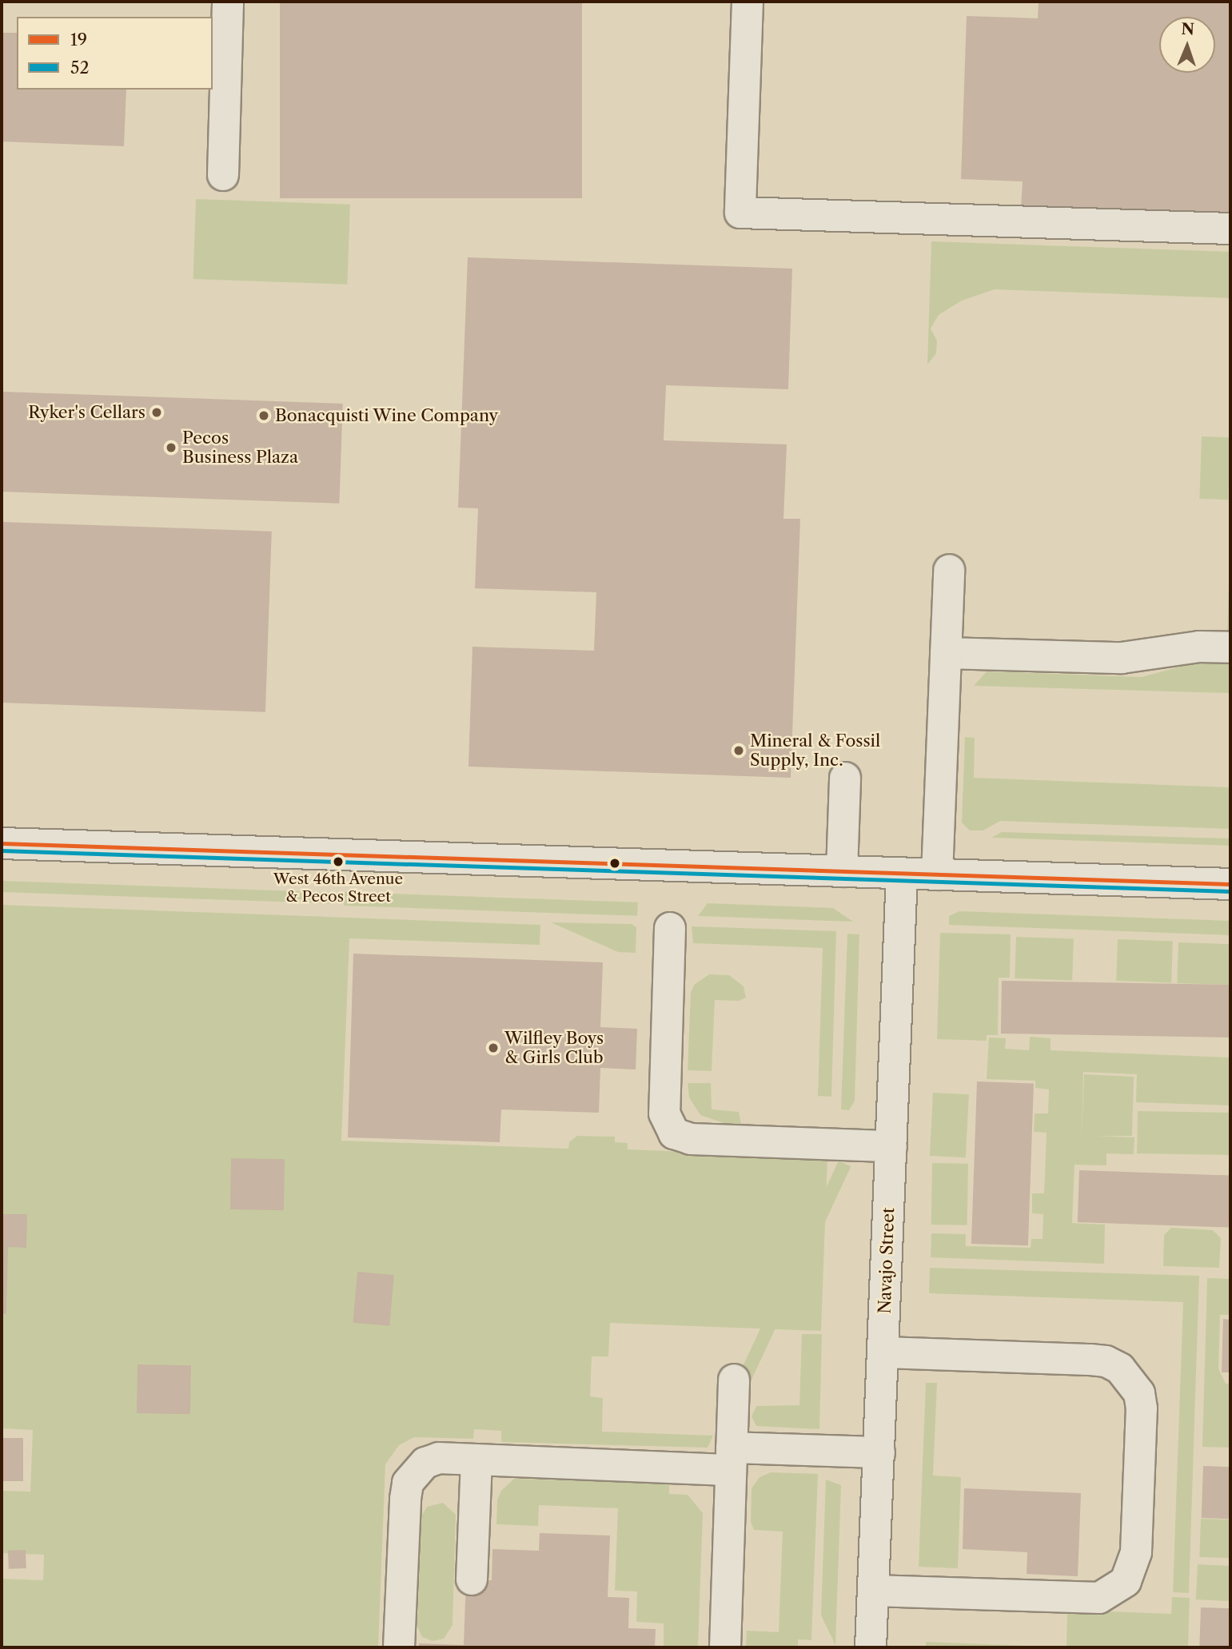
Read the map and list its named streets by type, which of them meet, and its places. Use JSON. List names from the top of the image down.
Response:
{
  "streets": {
    "street": ["Navajo Street"]
  },
  "places": [
    "Ryker's Cellars",
    "Bonacquisti Wine Company",
    "Pecos Business Plaza",
    "Mineral & Fossil Supply, Inc.",
    "West 46th Avenue & Pecos Street",
    "Wilfley Boys & Girls Club"
  ],
  "lines": ["transit line 19", "transit line 52"],
  "legend": ["19", "52"],
  "north": "top"
}
